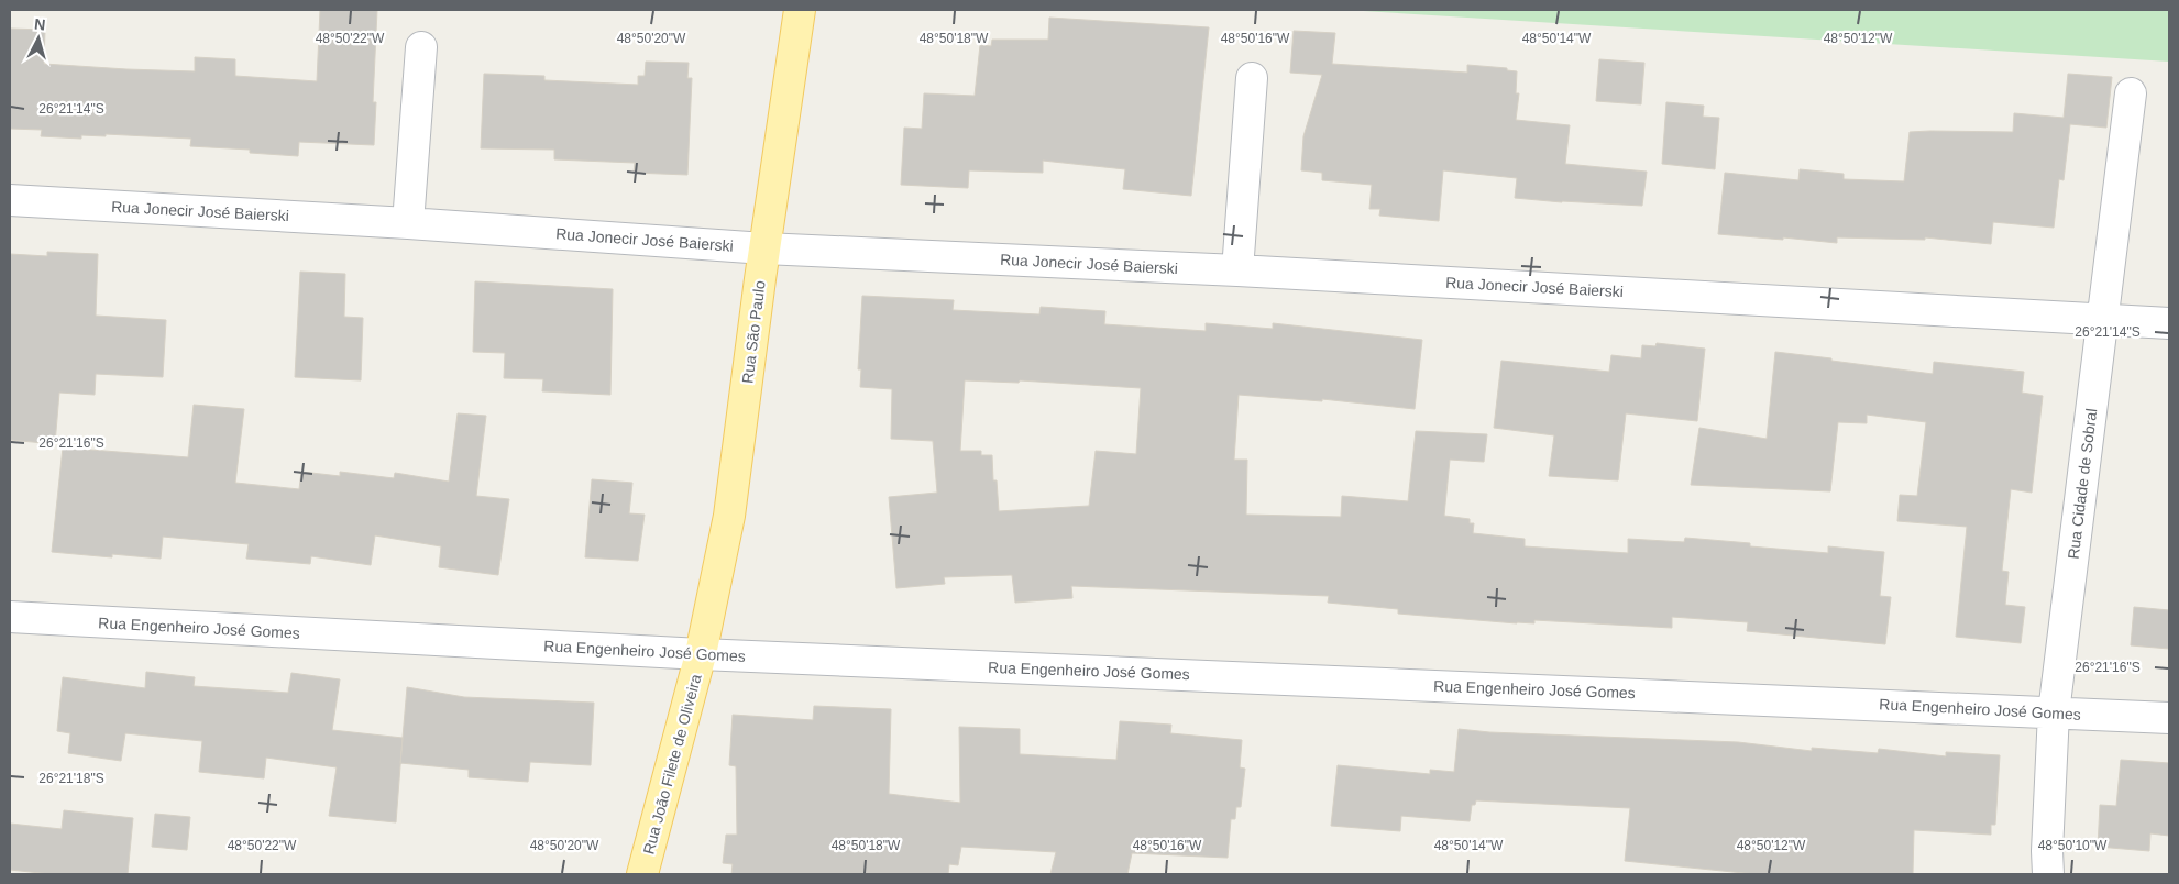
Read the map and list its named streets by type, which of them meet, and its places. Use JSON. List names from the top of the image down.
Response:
{
  "streets": {
    "main road": ["Rua São Paulo", "Rua João Filete de Oliveira"],
    "street": ["Rua Jonecir José Baierski", "Rua Cidade de Sobral", "Rua Engenheiro José Gomes"]
  },
  "crossings": [
    ["Rua Jonecir José Baierski", "Rua São Paulo"],
    ["Rua Jonecir José Baierski", "Rua Cidade de Sobral"],
    ["Rua São Paulo", "Rua Engenheiro José Gomes"],
    ["Rua São Paulo", "Rua João Filete de Oliveira"],
    ["Rua Cidade de Sobral", "Rua Engenheiro José Gomes"],
    ["Rua Engenheiro José Gomes", "Rua João Filete de Oliveira"]
  ],
  "north": "top",
  "coordinates": [
    "48°50'22\"W",
    "48°50'20\"W",
    "48°50'18\"W",
    "48°50'16\"W",
    "48°50'14\"W",
    "48°50'12\"W",
    "26°21'14\"S",
    "26°21'16\"S",
    "26°21'18\"S",
    "48°50'10\"W"
  ]
}
